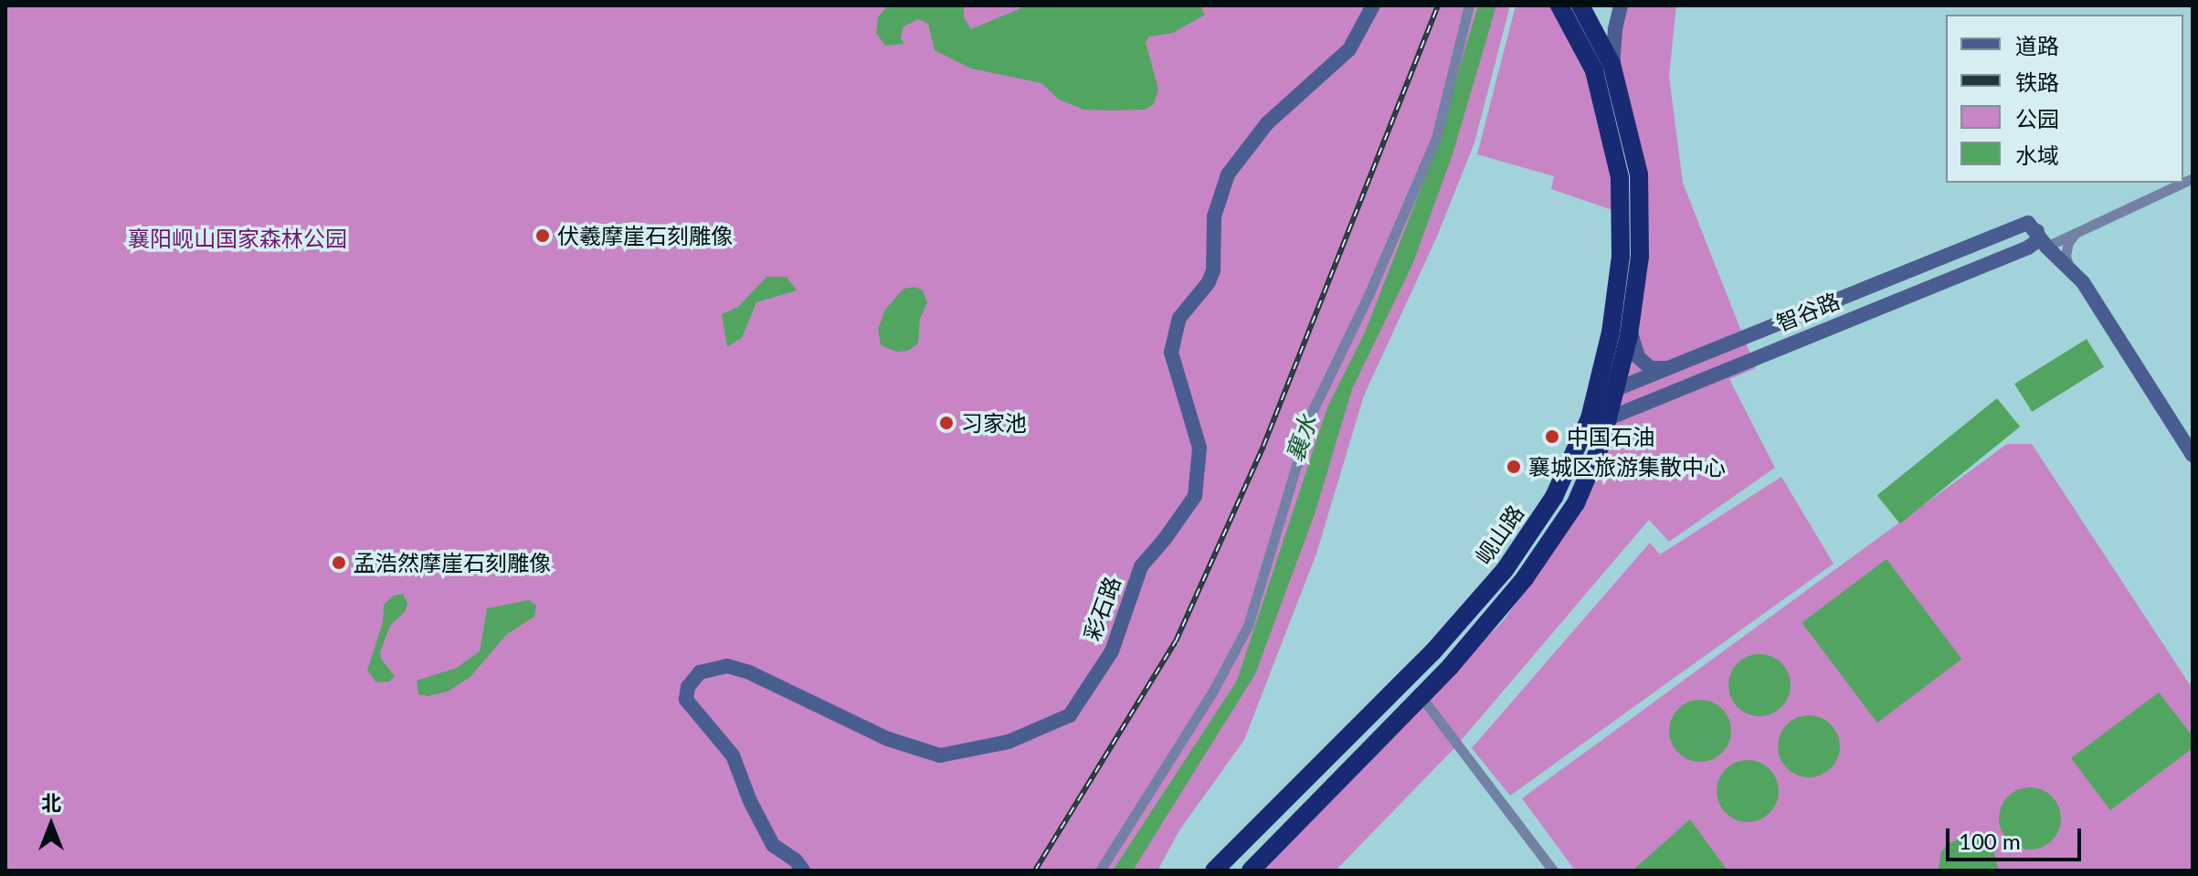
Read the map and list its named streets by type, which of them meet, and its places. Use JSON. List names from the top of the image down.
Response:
{
  "streets": {
    "highway": ["岘山路"],
    "street": ["智谷路", "彩石路"]
  },
  "crossings": [
    ["智谷路", "岘山路"]
  ],
  "water": ["襄水"],
  "parks": ["襄阳岘山国家森林公园"],
  "places": [
    "伏羲摩崖石刻雕像",
    "习家池",
    "中国石油",
    "襄城区旅游集散中心",
    "孟浩然摩崖石刻雕像"
  ],
  "legend": [
    "道路",
    "铁路",
    "公园",
    "水域"
  ],
  "scale_bar": "100 m",
  "north": "top"
}
